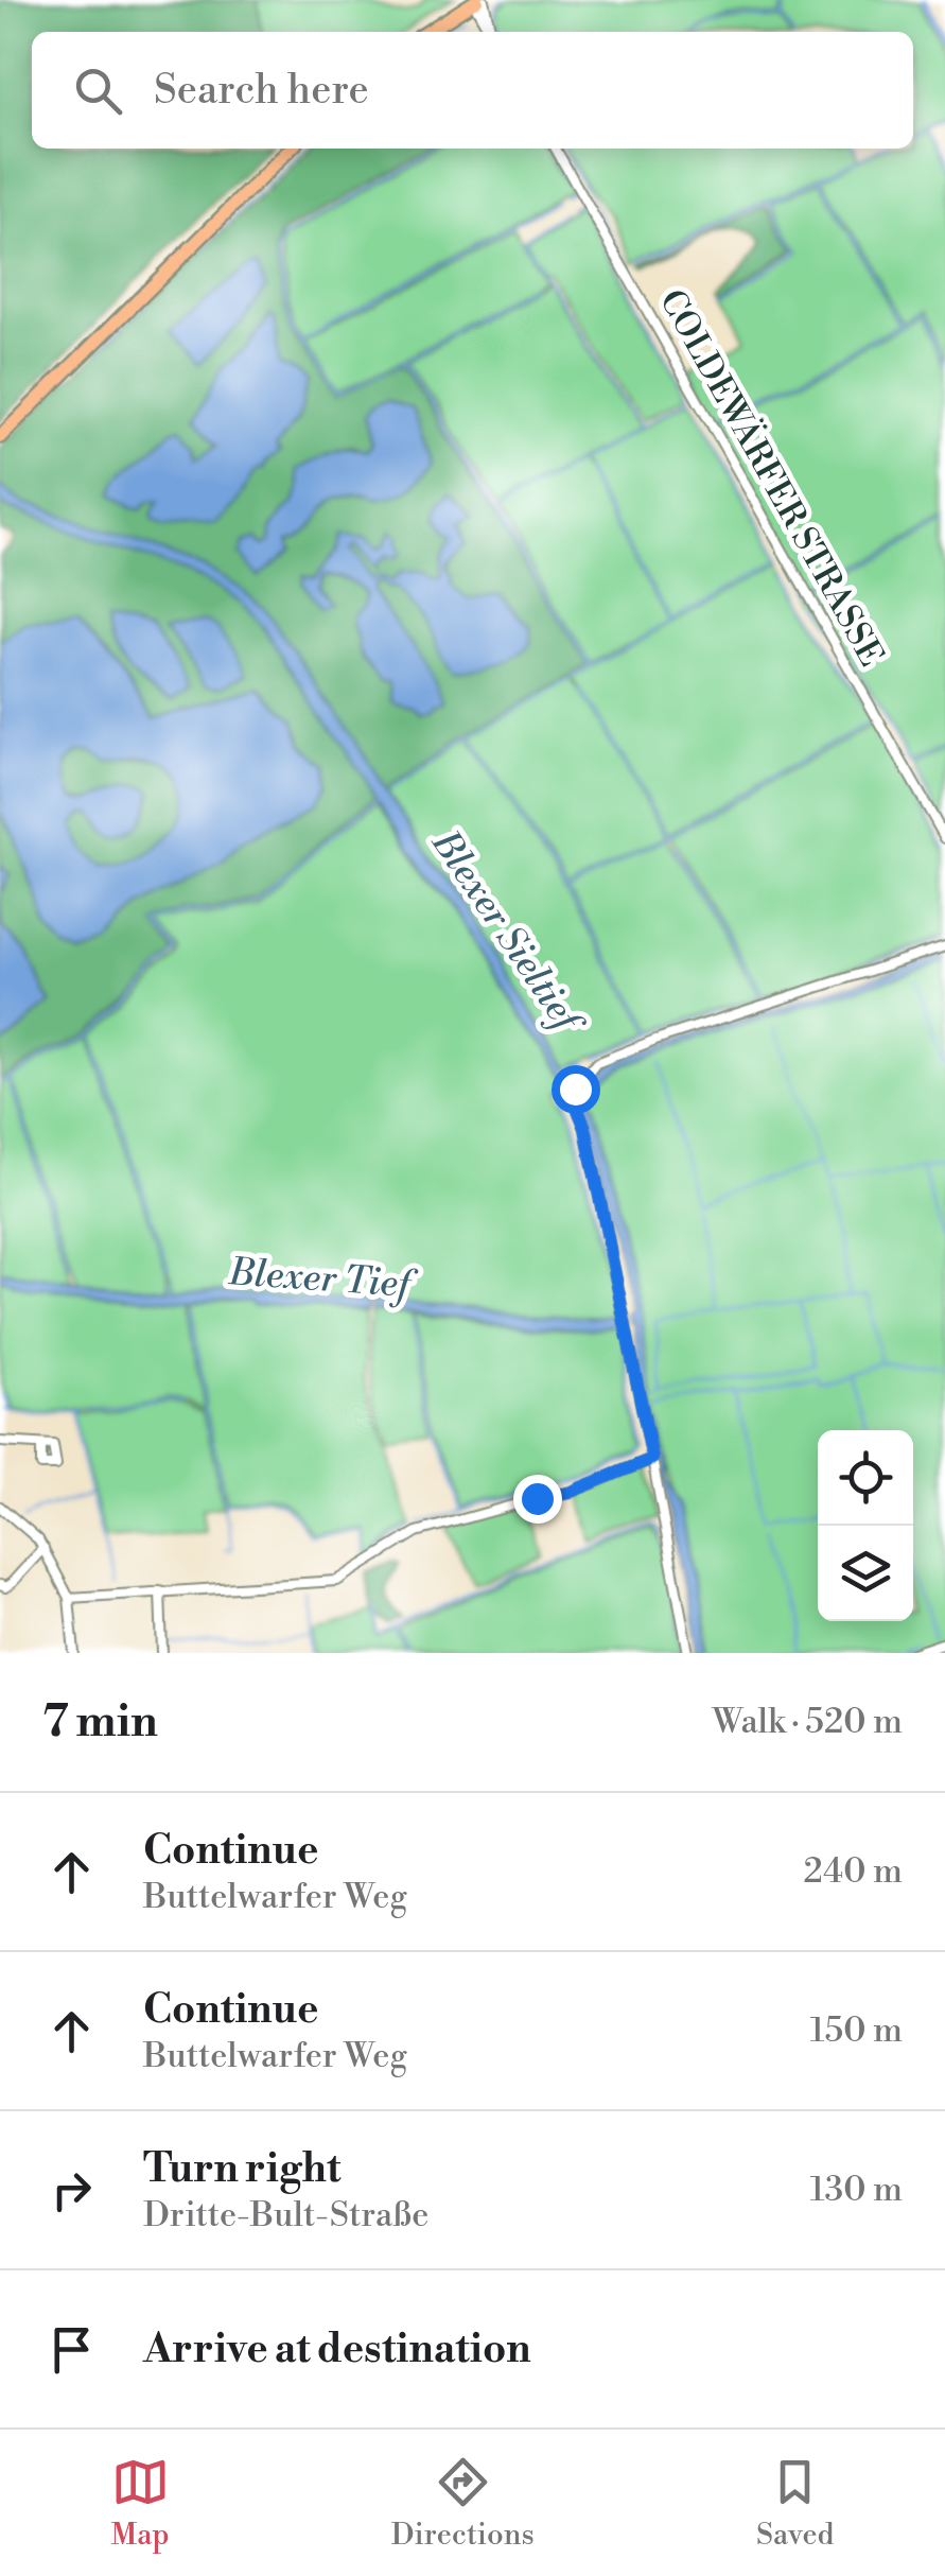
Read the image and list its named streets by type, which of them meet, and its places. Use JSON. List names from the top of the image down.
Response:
{
  "streets": {
    "street": ["COLDEWÄRFER STRASSE"]
  },
  "water": ["Blexer Sieltief", "Blexer Tief"],
  "page": {
    "search": "Search here",
    "heading": ["7 min", "Walk · 520 m"],
    "list": [
      ["Continue", "Buttelwarfer Weg", "240 m"],
      ["Continue", "Buttelwarfer Weg", "150 m"],
      ["Turn right", "Dritte-Bult-Straße", "130 m"],
      "Arrive at destination"
    ],
    "nav": ["Map", "Directions", "Saved"]
  }
}
